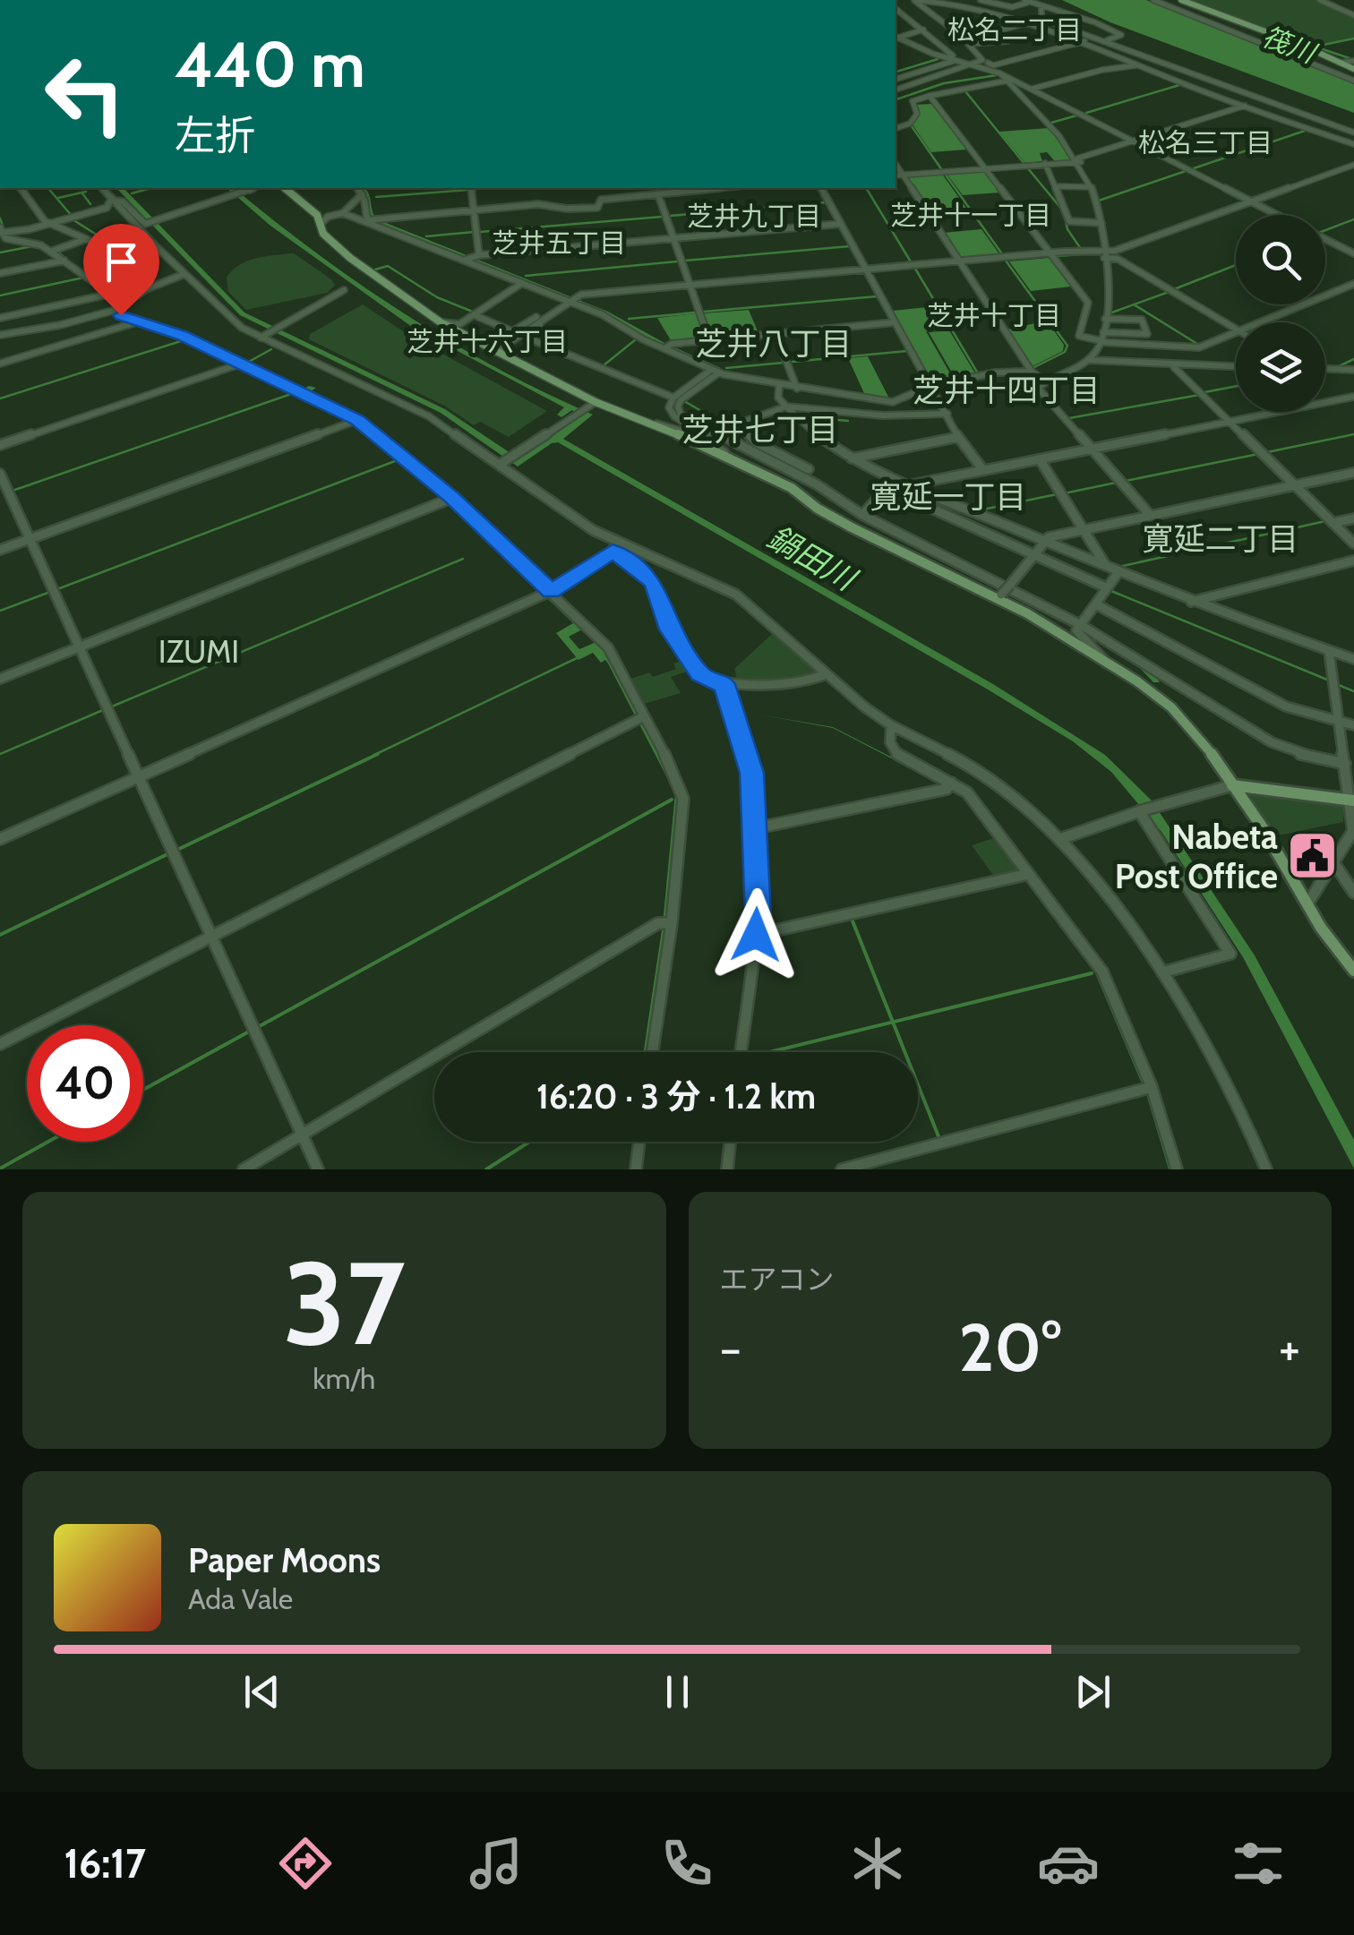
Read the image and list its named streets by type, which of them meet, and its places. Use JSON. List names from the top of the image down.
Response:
{
  "districts": [
    "松名二丁目",
    "松名三丁目",
    "芝井十一丁目",
    "芝井九丁目",
    "芝井五丁目",
    "芝井十丁目",
    "芝井十六丁目",
    "芝井八丁目",
    "芝井十四丁目",
    "芝井七丁目",
    "寛延一丁目",
    "寛延二丁目",
    "IZUMI"
  ],
  "water": ["筏川", "鍋田川"],
  "places": {
    "public building": ["Nabeta Post Office"]
  },
  "page": {
    "turn": ["440 m", "左折"],
    "limit": "40",
    "trip": "16:20 · 3 分 · 1.2 km",
    "tile": [
      ["37", "km/h"],
      "エアコン"
    ],
    "heat": ["−", "20°", "+"],
    "song": ["Paper Moons", "Ada Vale"],
    "tabs": "16:17"
  }
}
